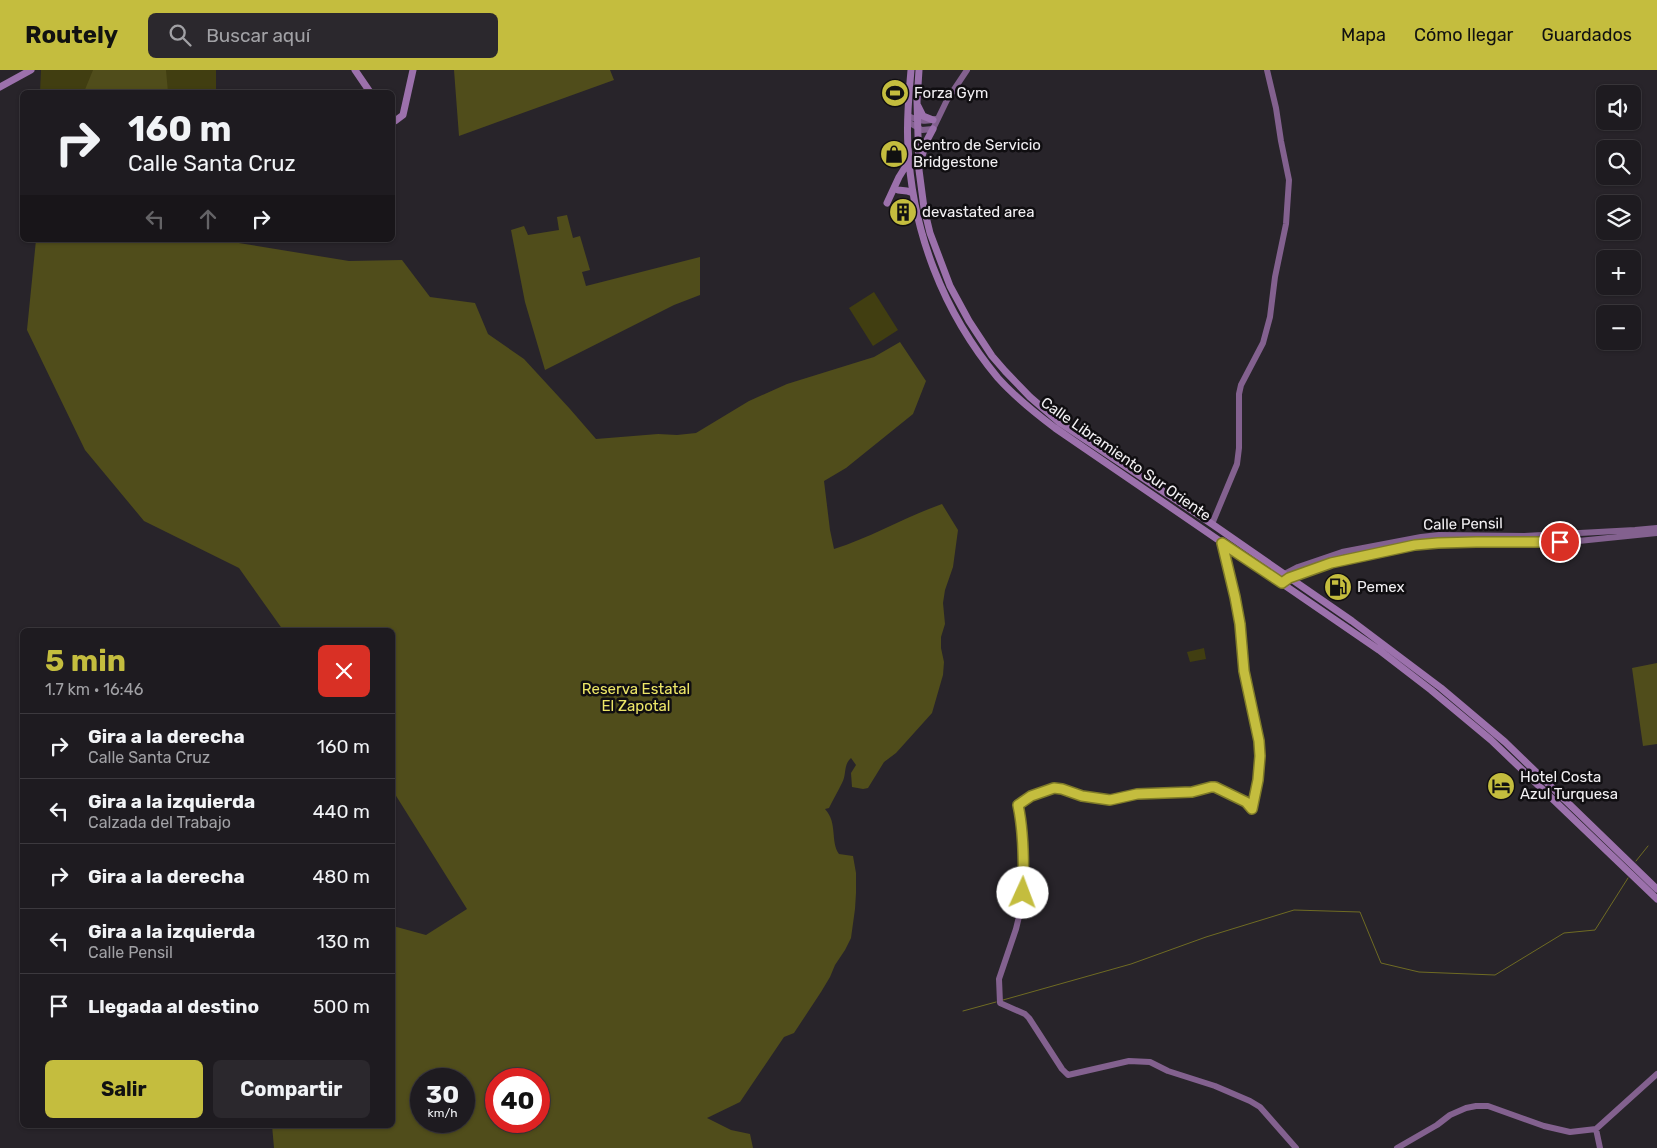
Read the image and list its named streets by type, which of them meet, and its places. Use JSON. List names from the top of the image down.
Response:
{
  "streets": {
    "main road": ["Calle Libramiento Sur Oriente"],
    "street": ["Calle Pensil"]
  },
  "crossings": [
    ["Calle Libramiento Sur Oriente", "Calle Pensil"]
  ],
  "parks": ["Reserva Estatal El Zapotal"],
  "places": {
    "sports": ["Forza Gym"],
    "shop": ["Centro de Servicio Bridgestone"],
    "building": ["devastated area"],
    "fuel station": ["Pemex"],
    "hotel": ["Hotel Costa Azul Turquesa"]
  },
  "page": {
    "header": "Routely",
    "search": "Buscar aquí",
    "nav": ["Mapa", "Cómo llegar", "Guardados"],
    "map_buttons": ["+", "−"],
    "turn": ["160 m", "Calle Santa Cruz"],
    "heading": ["5 min", "1.7 km · 16:46"],
    "list": [
      {
        "name": "Gira a la derecha",
        "note": "Calle Santa Cruz",
        "value": "160 m"
      },
      {
        "name": "Gira a la izquierda",
        "note": "Calzada del Trabajo",
        "value": "440 m"
      },
      {
        "name": "Gira a la derecha",
        "value": "480 m"
      },
      {
        "name": "Gira a la izquierda",
        "note": "Calle Pensil",
        "value": "130 m"
      },
      {
        "name": "Llegada al destino",
        "value": "500 m"
      }
    ],
    "buttons": ["Salir", "Compartir"],
    "speed": "30 km/h",
    "limit": "40"
  }
}
